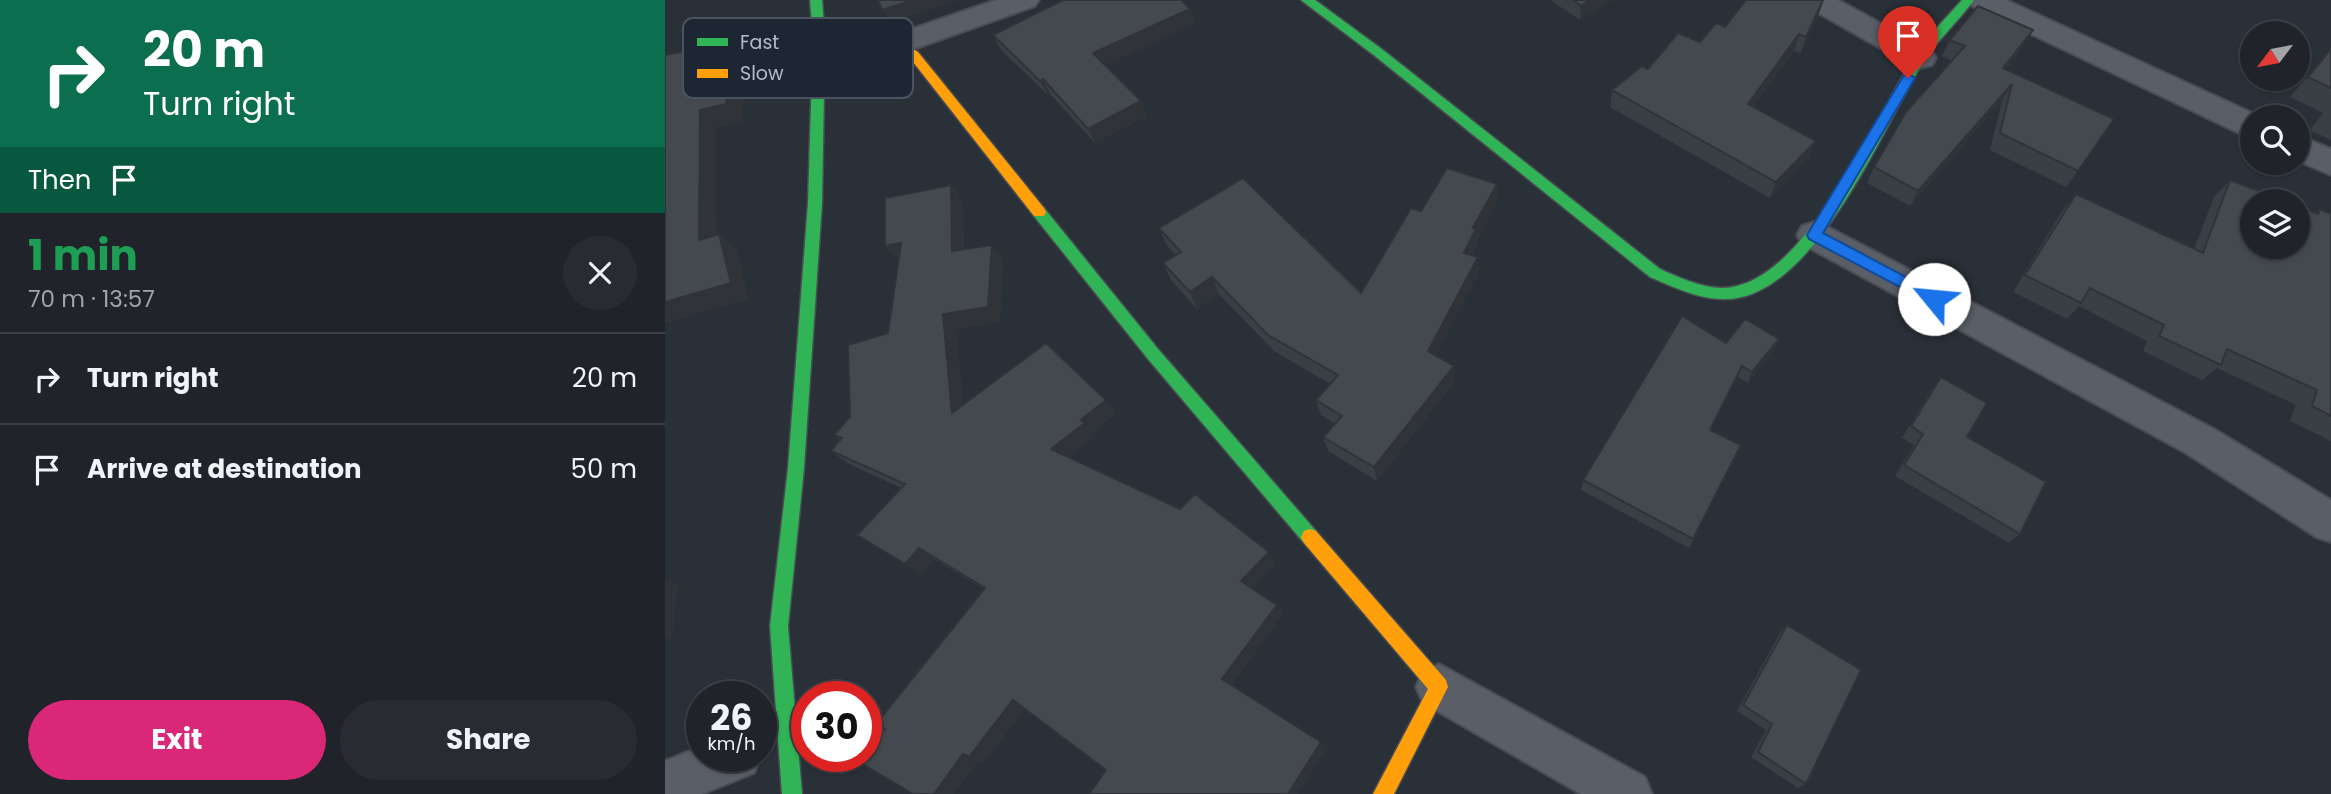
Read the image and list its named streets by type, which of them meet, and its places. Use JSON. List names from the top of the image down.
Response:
{
  "legend": ["Fast", "Slow"],
  "north": "bottom left",
  "page": {
    "turn": ["20 m", "Turn right"],
    "then": "Then",
    "heading": ["1 min", "70 m · 13:57"],
    "list": [
      {
        "name": "Turn right",
        "value": "20 m"
      },
      {
        "name": "Arrive at destination",
        "value": "50 m"
      }
    ],
    "speed": "26 km/h",
    "limit": "30",
    "buttons": ["Exit", "Share"]
  }
}
